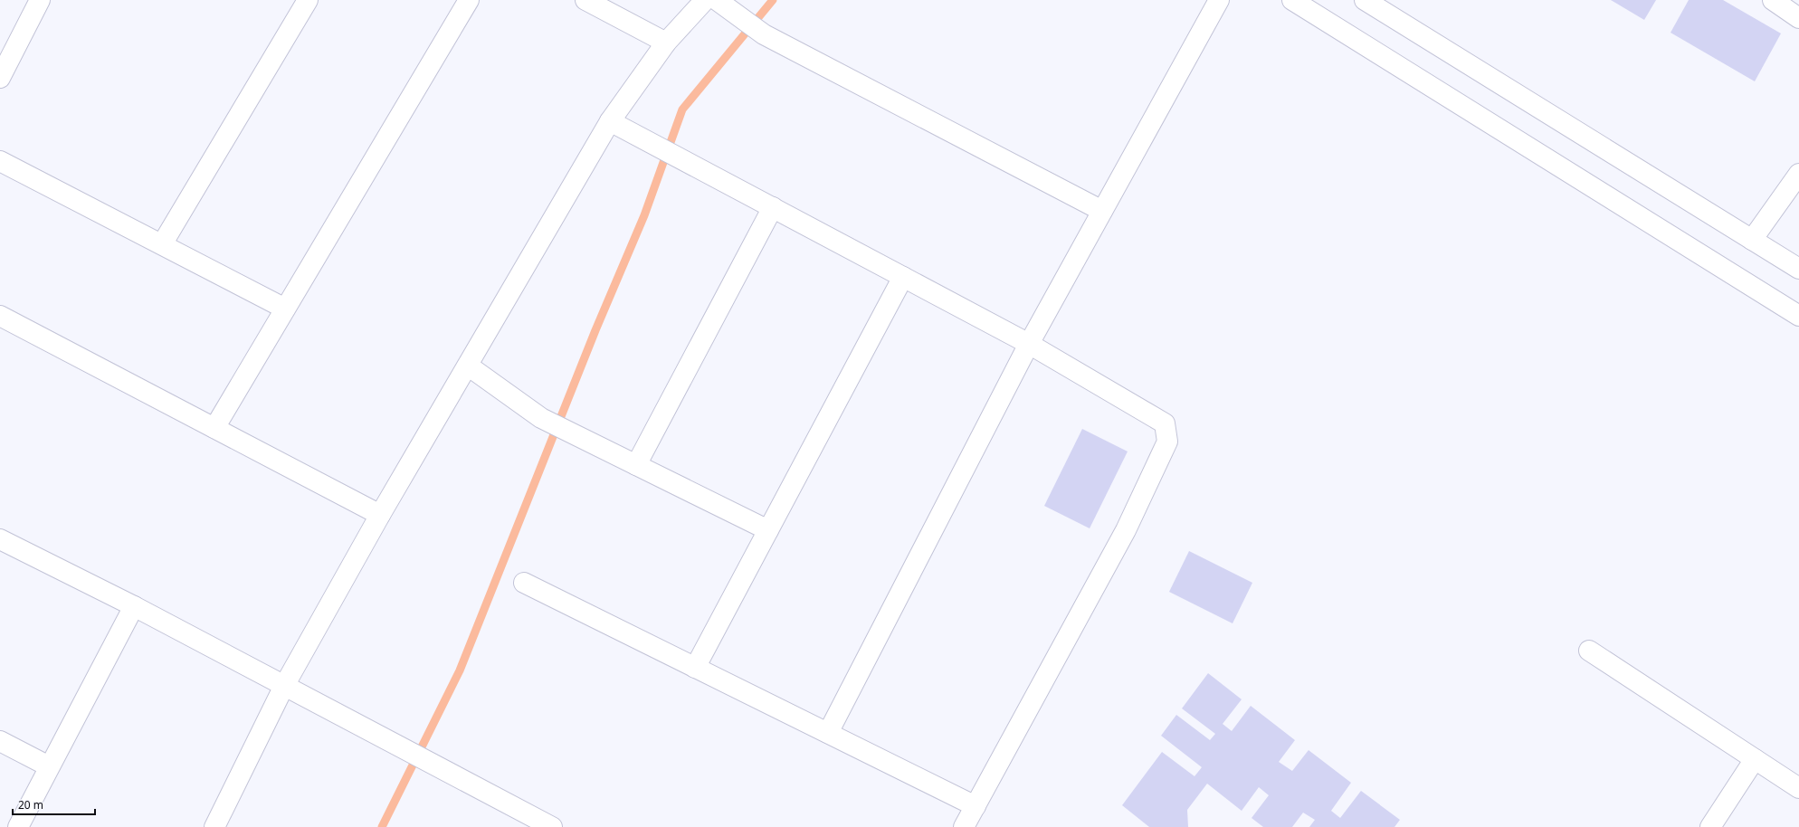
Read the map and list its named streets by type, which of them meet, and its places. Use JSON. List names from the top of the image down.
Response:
{
  "scale_bar": "20 m"
}
